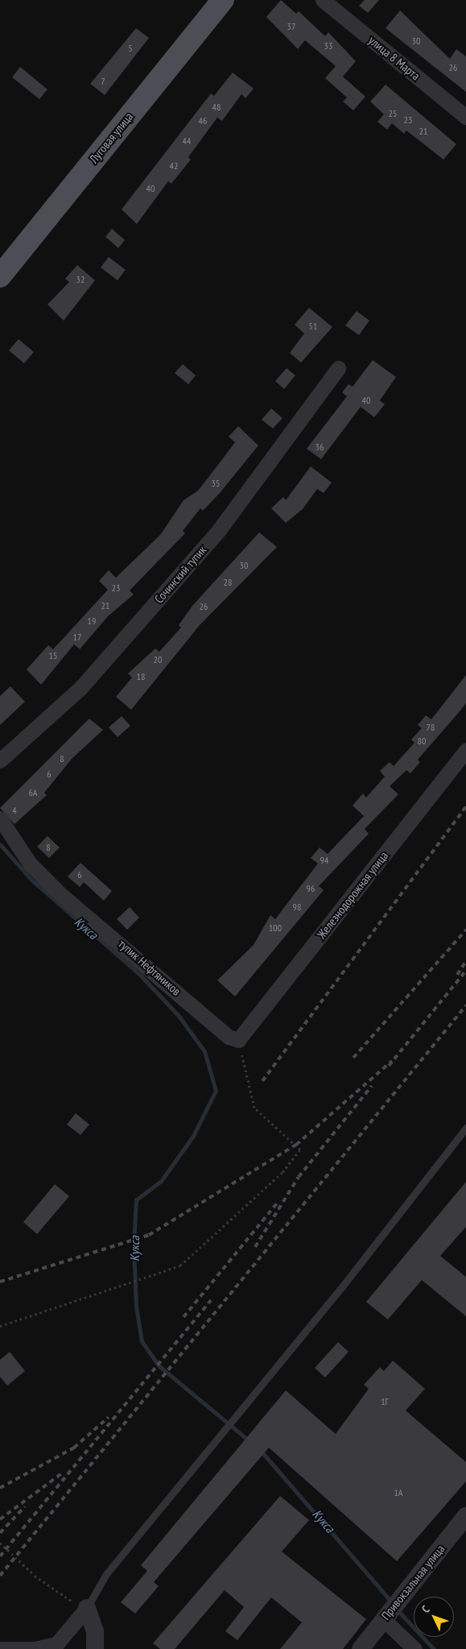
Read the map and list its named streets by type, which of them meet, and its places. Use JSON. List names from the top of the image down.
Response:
{
  "streets": {
    "main road": ["Луговая улица"],
    "street": [
      "улица 8 Марта",
      "Сочинский тупик",
      "Железнодорожная улица",
      "тупик Нефтяников",
      "Привокзальная улица"
    ]
  },
  "crossings": [
    ["Железнодорожная улица", "тупик Нефтяников"]
  ],
  "water": ["Кукса"],
  "house_numbers": [
    "37",
    "30",
    "33",
    "5",
    "26",
    "7",
    "48",
    "25",
    "23",
    "46",
    "21",
    "44",
    "42",
    "40",
    "32",
    "51",
    "40",
    "36",
    "35",
    "30",
    "28",
    "23",
    "21",
    "26",
    "19",
    "17",
    "15",
    "20",
    "18",
    "78",
    "80",
    "8",
    "6",
    "6А",
    "4",
    "8",
    "94",
    "6",
    "96",
    "98",
    "100",
    "1Г",
    "1А"
  ],
  "north": "top left"
}
